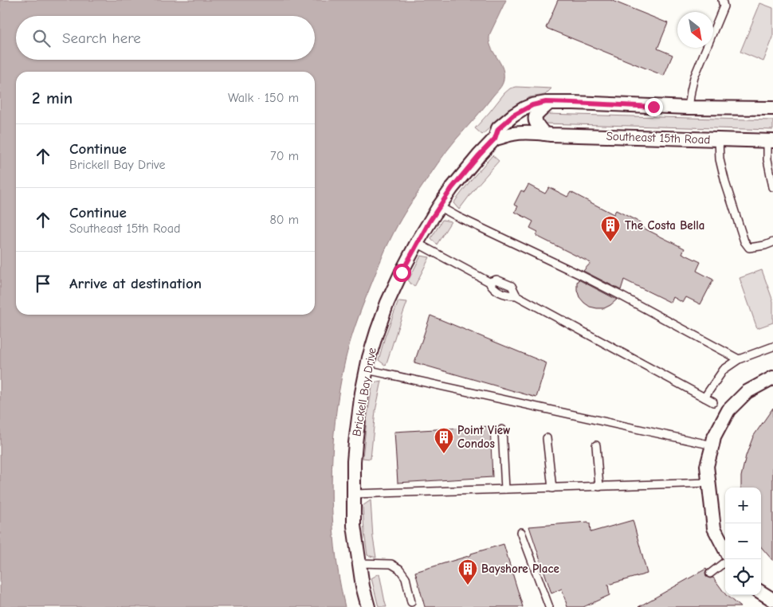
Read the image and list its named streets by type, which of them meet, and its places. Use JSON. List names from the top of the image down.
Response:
{
  "streets": {
    "street": ["Southeast 15th Road", "Brickell Bay Drive"]
  },
  "crossings": [
    ["Southeast 15th Road", "Brickell Bay Drive"]
  ],
  "places": {
    "building": ["The Costa Bella", "Point View Condos", "Bayshore Place"]
  },
  "north": "bottom right",
  "page": {
    "search": "Search here",
    "heading": ["2 min", "Walk · 150 m"],
    "list": [
      ["Continue", "Brickell Bay Drive", "70 m"],
      ["Continue", "Southeast 15th Road", "80 m"],
      "Arrive at destination"
    ],
    "map_buttons": ["+", "−"]
  }
}
